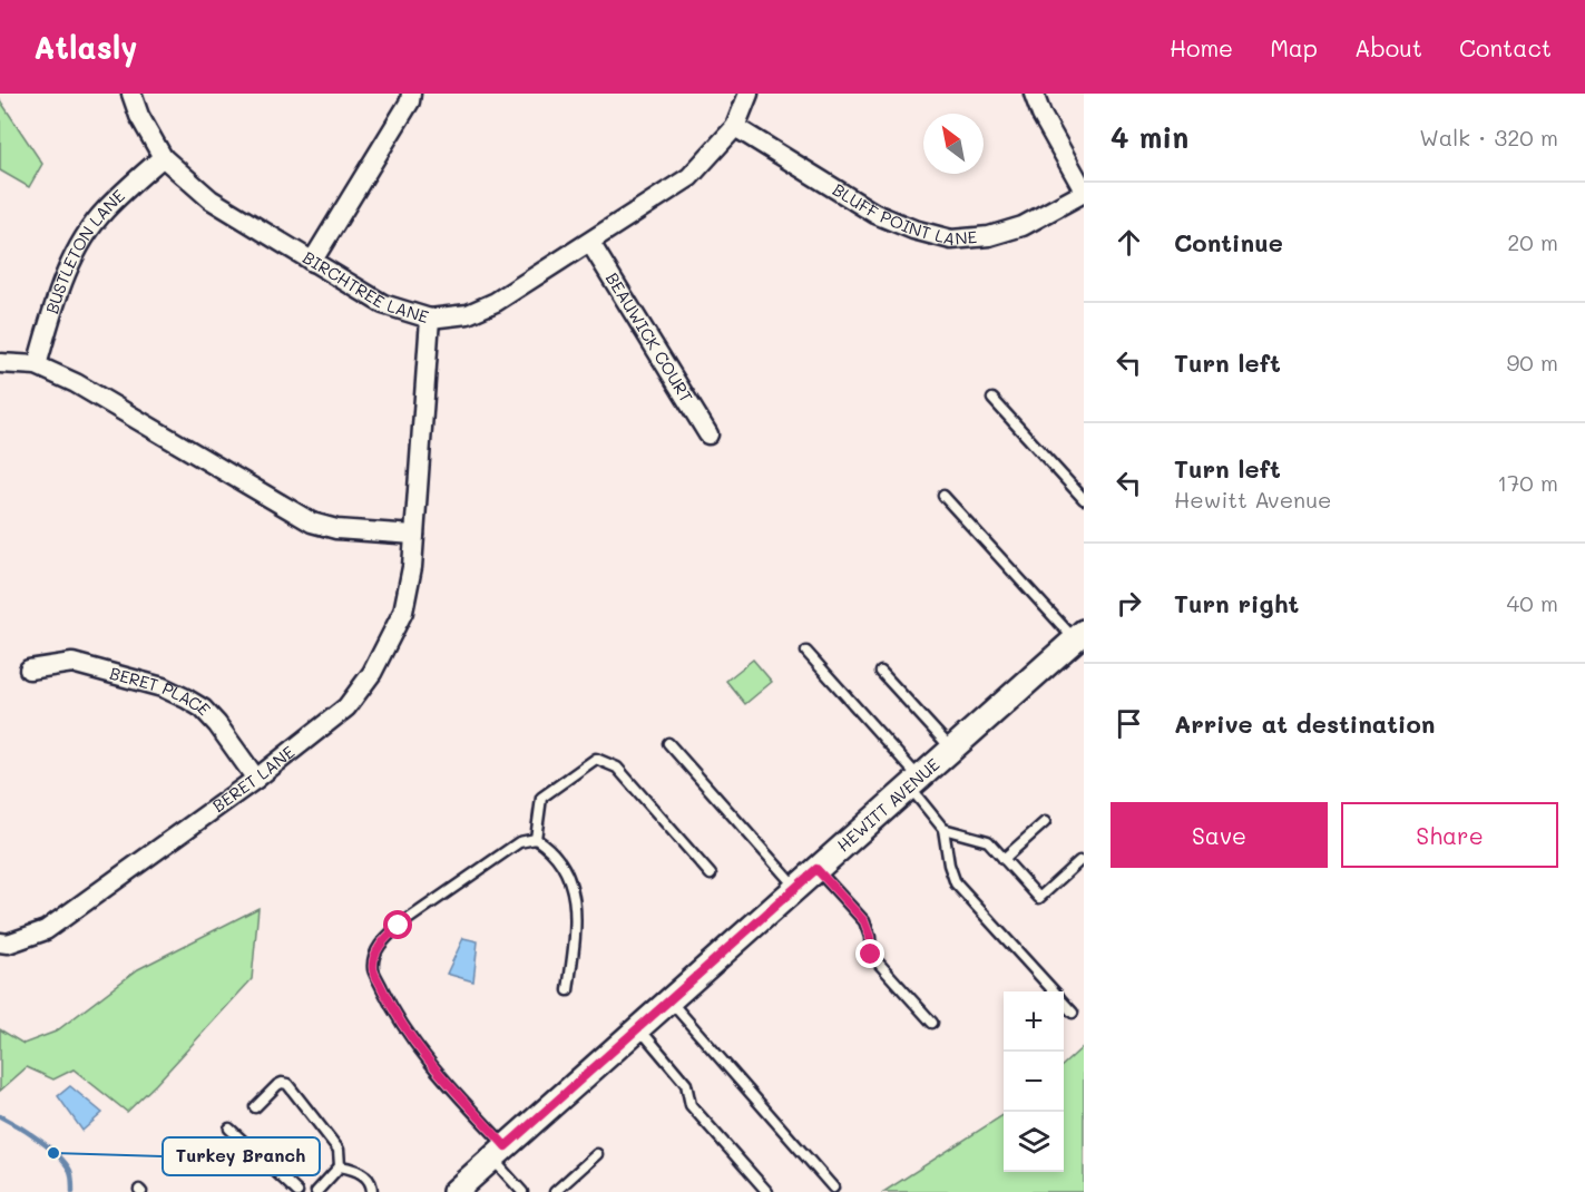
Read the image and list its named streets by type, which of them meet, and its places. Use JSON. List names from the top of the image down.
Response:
{
  "streets": {
    "street": [
      "BLUFF POINT LANE",
      "BUSTLETON LANE",
      "BIRCHTREE LANE",
      "BEAUWICK COURT",
      "BERET PLACE",
      "BERET LANE",
      "HEWITT AVENUE"
    ]
  },
  "crossings": [
    ["BLUFF POINT LANE", "BIRCHTREE LANE"],
    ["BUSTLETON LANE", "BIRCHTREE LANE"],
    ["BIRCHTREE LANE", "BEAUWICK COURT"],
    ["BIRCHTREE LANE", "BERET LANE"],
    ["BERET PLACE", "BERET LANE"]
  ],
  "places": ["Turkey Branch"],
  "north": "top left",
  "page": {
    "header": "Atlasly",
    "nav": [
      "Home",
      "Map",
      "About",
      "Contact"
    ],
    "heading": ["4 min", "Walk · 320 m"],
    "list": [
      ["Continue", "20 m"],
      ["Turn left", "90 m"],
      ["Turn left", "Hewitt Avenue", "170 m"],
      ["Turn right", "40 m"],
      "Arrive at destination"
    ],
    "buttons": ["Save", "Share"],
    "map_buttons": ["+", "−"]
  }
}
